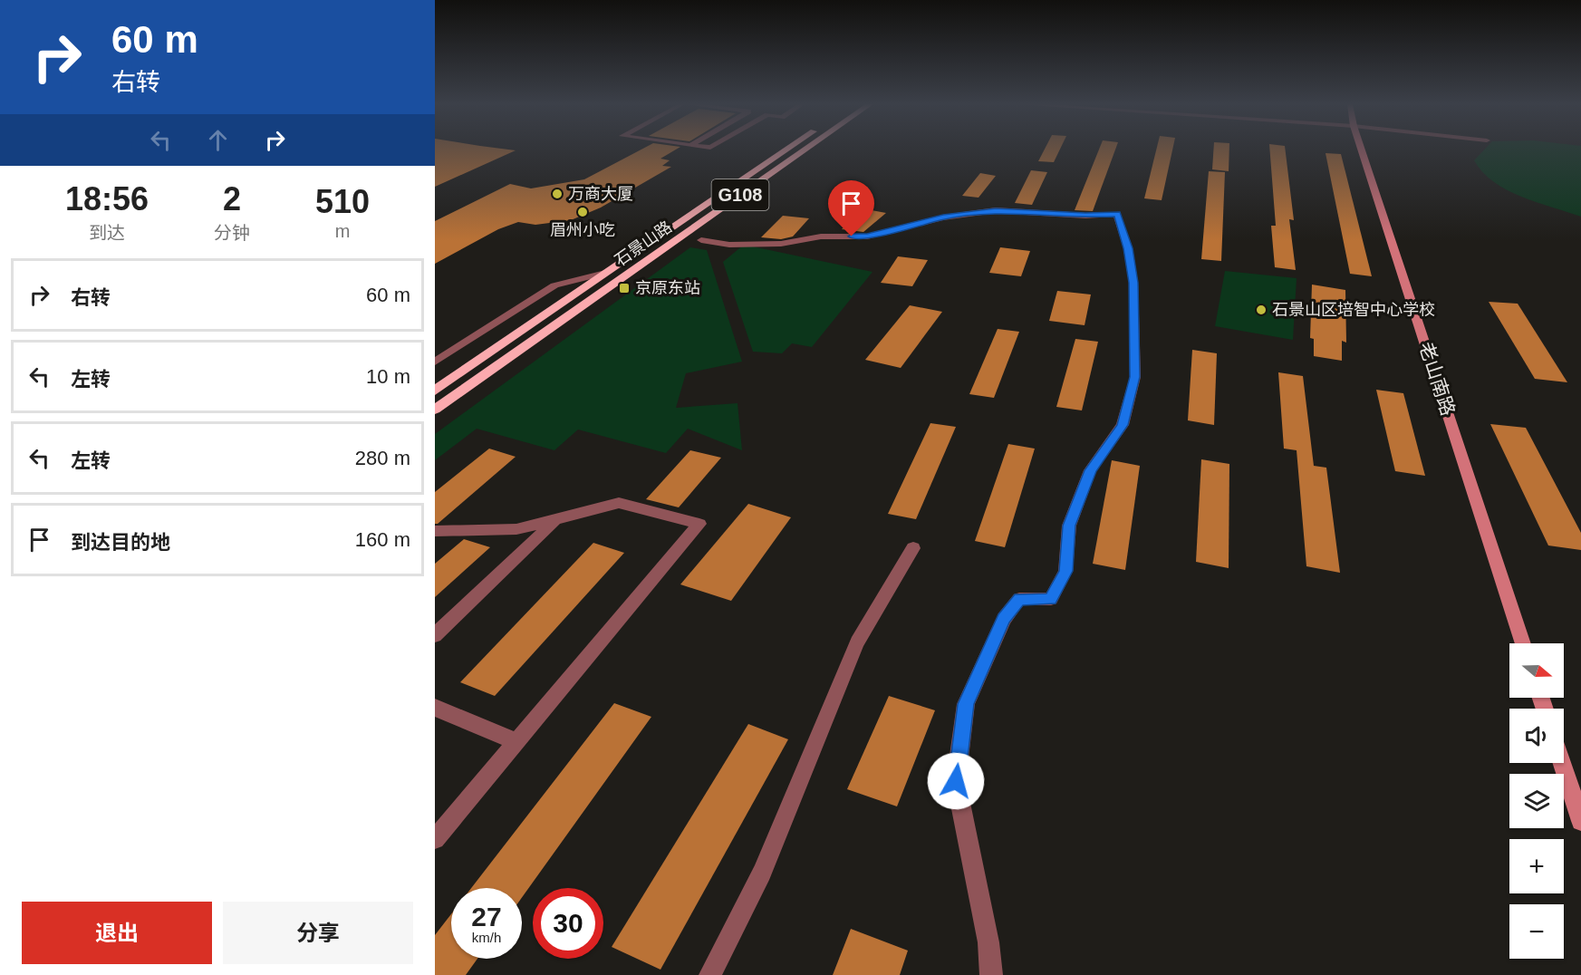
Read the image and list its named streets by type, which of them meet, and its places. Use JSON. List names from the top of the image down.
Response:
{
  "streets": {
    "highway": ["G108", "石景山路"],
    "main road": ["老山南路"]
  },
  "places": {
    "other": ["万商大厦", "眉州小吃", "石景山区培智中心学校"],
    "transit": ["京原东站"]
  },
  "north": "right",
  "page": {
    "turn": ["60 m", "右转"],
    "eta": [
      "18:56",
      "到达",
      "2",
      "分钟",
      "510",
      "m"
    ],
    "list": [
      {
        "name": "右转",
        "value": "60 m"
      },
      {
        "name": "左转",
        "value": "10 m"
      },
      {
        "name": "左转",
        "value": "280 m"
      },
      {
        "name": "到达目的地",
        "value": "160 m"
      }
    ],
    "map_buttons": ["+", "−"],
    "speed": "27 km/h",
    "limit": "30",
    "buttons": ["退出", "分享"]
  }
}
